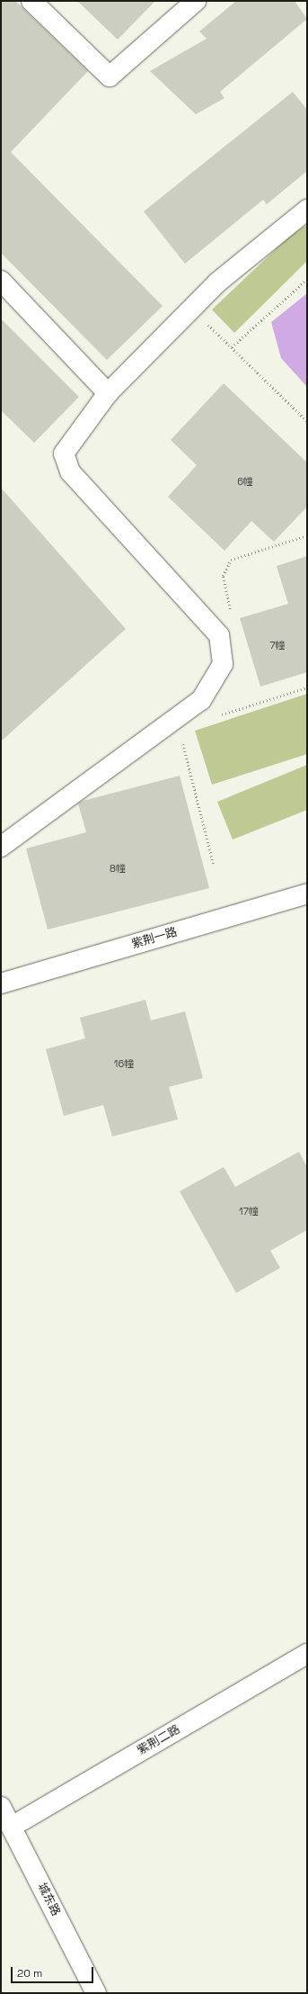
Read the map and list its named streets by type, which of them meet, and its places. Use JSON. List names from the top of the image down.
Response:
{
  "streets": {
    "street": ["紫荆一路", "紫荆二路", "城东路"]
  },
  "crossings": [
    ["紫荆二路", "城东路"]
  ],
  "house_numbers": [
    "6幢",
    "7幢",
    "8幢",
    "16幢",
    "17幢"
  ],
  "scale_bar": "20 m"
}
